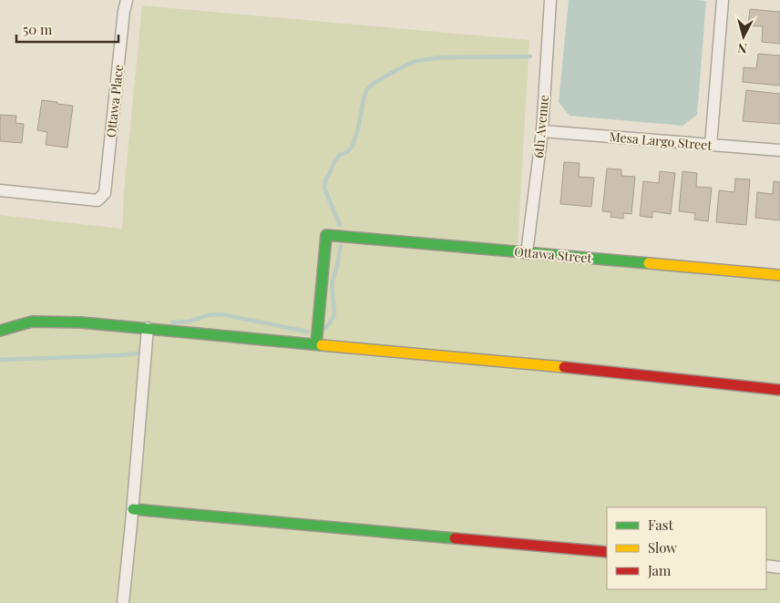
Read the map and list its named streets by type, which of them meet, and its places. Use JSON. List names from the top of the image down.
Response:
{
  "streets": {
    "street": [
      "Ottawa Place",
      "6th Avenue",
      "Mesa Largo Street",
      "Ottawa Street"
    ]
  },
  "crossings": [
    ["6th Avenue", "Mesa Largo Street"],
    ["6th Avenue", "Ottawa Street"]
  ],
  "legend": ["Fast", "Slow", "Jam"],
  "scale_bar": "50 m",
  "north": "bottom"
}
